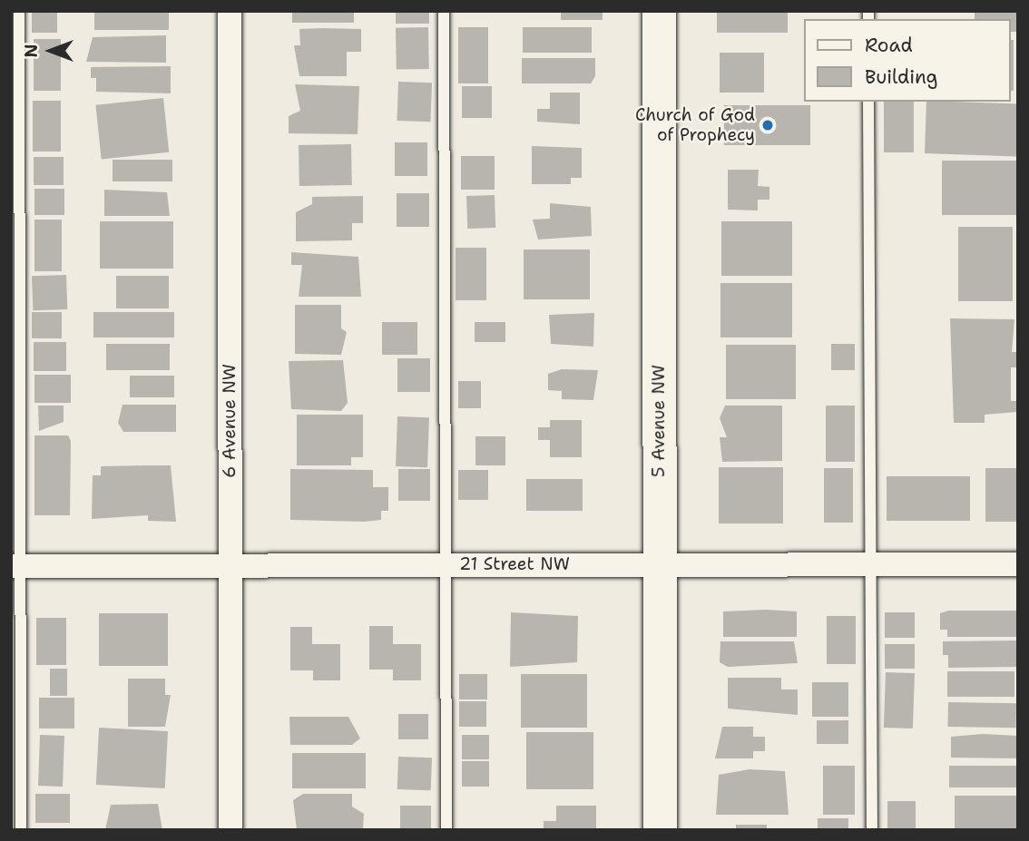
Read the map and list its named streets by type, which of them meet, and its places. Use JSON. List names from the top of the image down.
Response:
{
  "streets": {
    "street": ["6 Avenue NW", "5 Avenue NW", "21 Street NW"]
  },
  "crossings": [
    ["6 Avenue NW", "21 Street NW"],
    ["5 Avenue NW", "21 Street NW"]
  ],
  "places": ["Church of God of Prophecy"],
  "legend": ["Road", "Building"],
  "north": "left"
}
